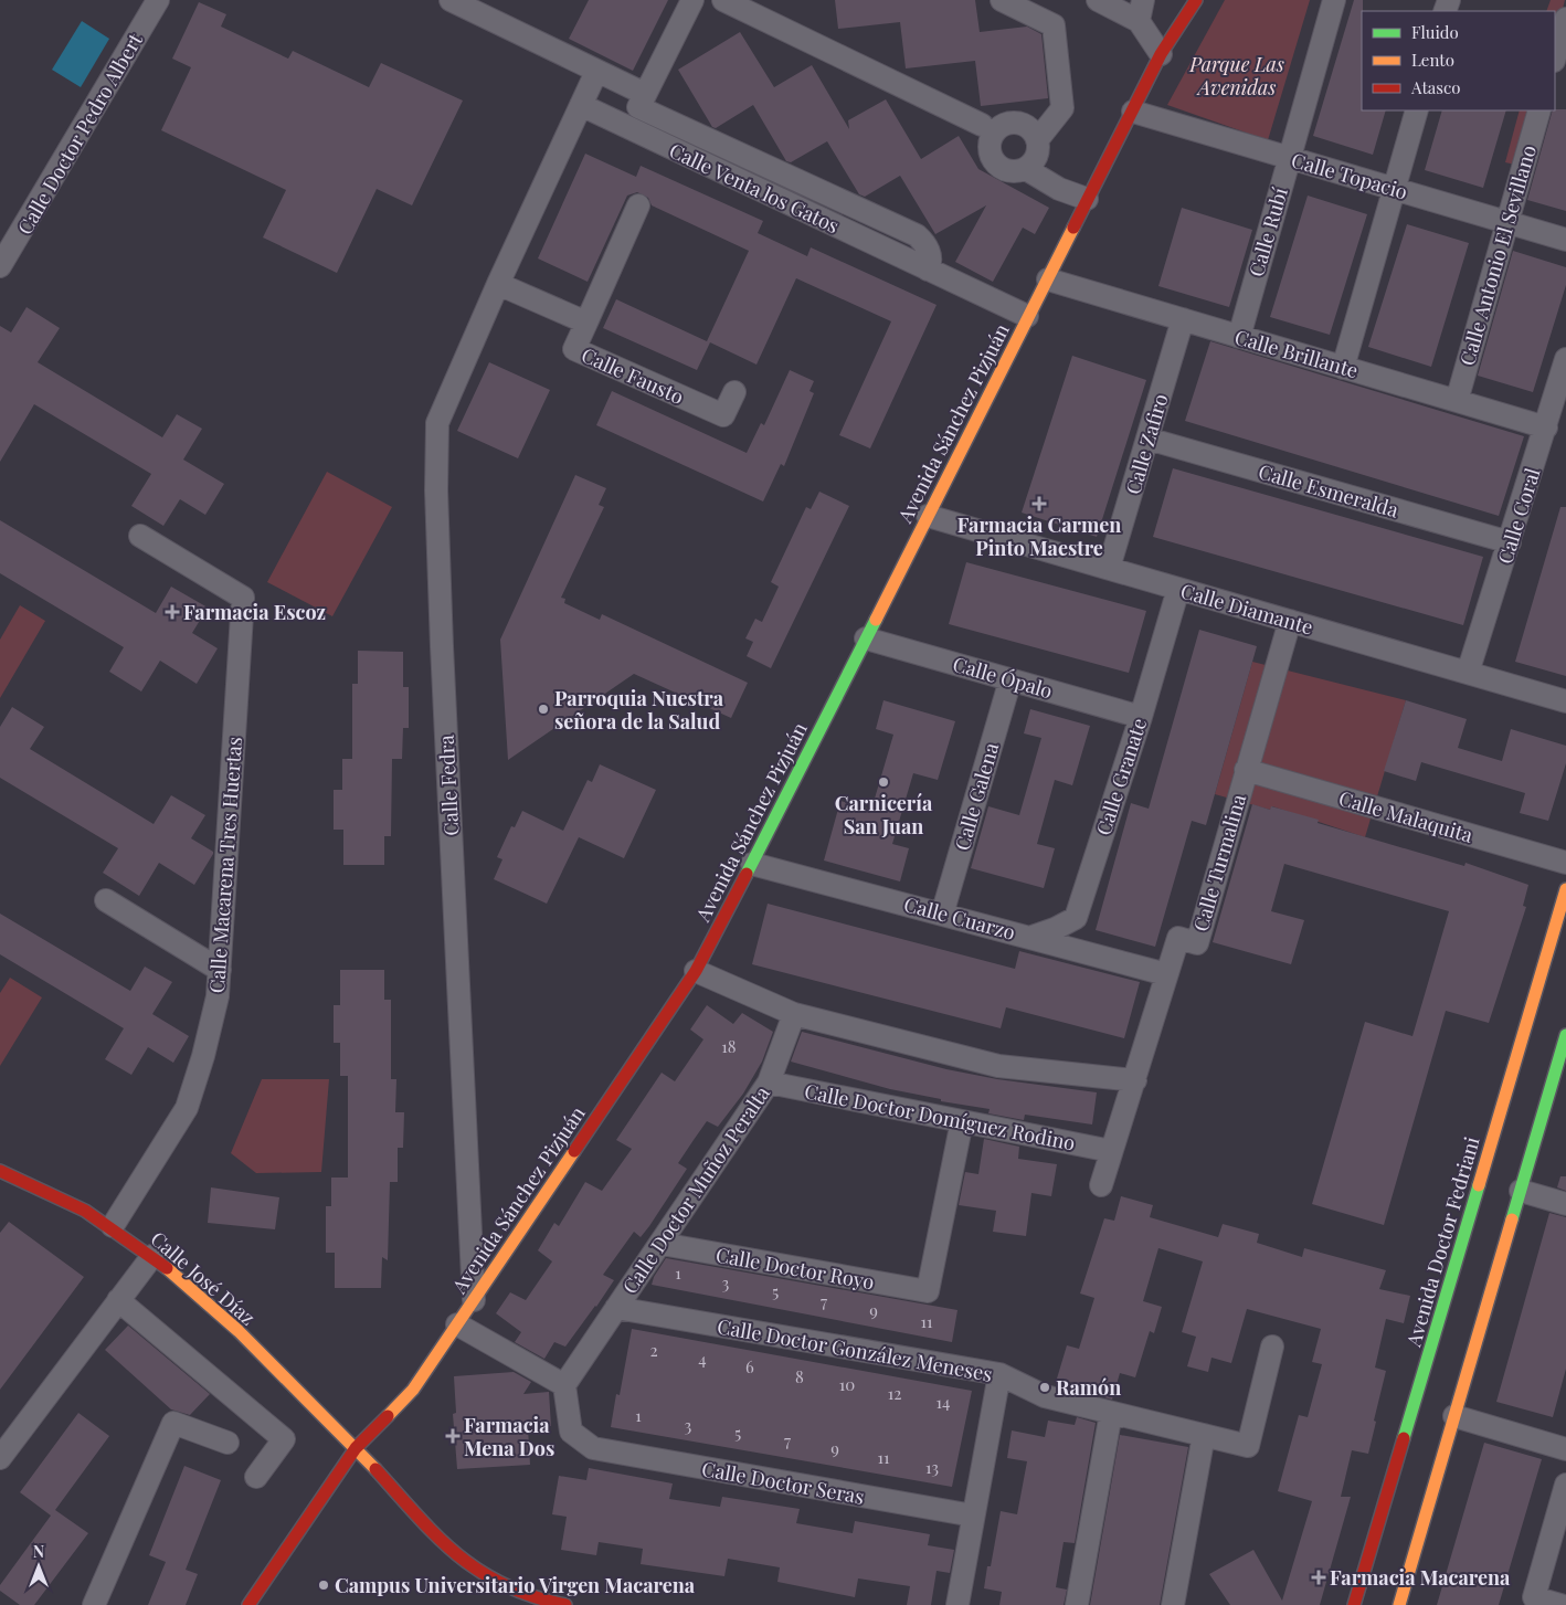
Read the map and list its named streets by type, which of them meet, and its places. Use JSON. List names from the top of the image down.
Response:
{
  "streets": {
    "main road": ["Avenida Sánchez Pizjuán", "Avenida Doctor Fedriani", "Calle José Díaz"],
    "street": [
      "Calle Doctor Pedro Albert",
      "Calle Topacio",
      "Calle Venta los Gatos",
      "Calle Rubí",
      "Calle Antonio El Sevillano",
      "Calle Brillante",
      "Calle Fausto",
      "Calle Zafiro",
      "Calle Esmeralda",
      "Calle Coral",
      "Calle Diamante",
      "Calle Ópalo",
      "Calle Granate",
      "Calle Fedra",
      "Calle Galena",
      "Calle Malaquita",
      "Calle Turmalina",
      "Calle Macarena Tres Huertas",
      "Calle Cuarzo",
      "Calle Doctor Domíguez Rodino",
      "Calle Doctor Muñoz Peralta",
      "Calle Doctor Royo",
      "Calle Doctor González Meneses",
      "Calle Doctor Seras"
    ]
  },
  "crossings": [
    ["Calle Topacio", "Calle Rubí"],
    ["Calle Topacio", "Calle Antonio El Sevillano"],
    ["Calle Topacio", "Avenida Sánchez Pizjuán"],
    ["Calle Venta los Gatos", "Avenida Sánchez Pizjuán"],
    ["Calle Venta los Gatos", "Calle Fedra"],
    ["Calle Rubí", "Calle Brillante"],
    ["Calle Antonio El Sevillano", "Calle Brillante"],
    ["Calle Brillante", "Avenida Sánchez Pizjuán"],
    ["Calle Brillante", "Calle Zafiro"],
    ["Calle Brillante", "Calle Coral"],
    ["Calle Fausto", "Calle Fedra"],
    ["Avenida Sánchez Pizjuán", "Calle Diamante"],
    ["Avenida Sánchez Pizjuán", "Calle Ópalo"],
    ["Avenida Sánchez Pizjuán", "Calle Fedra"],
    ["Avenida Sánchez Pizjuán", "Calle Cuarzo"],
    ["Avenida Sánchez Pizjuán", "Calle José Díaz"],
    ["Calle Zafiro", "Calle Esmeralda"],
    ["Calle Zafiro", "Calle Diamante"],
    ["Calle Esmeralda", "Calle Coral"],
    ["Calle Coral", "Calle Diamante"],
    ["Calle Diamante", "Calle Granate"],
    ["Calle Diamante", "Calle Turmalina"],
    ["Calle Ópalo", "Calle Granate"],
    ["Calle Ópalo", "Calle Galena"],
    ["Calle Granate", "Calle Cuarzo"],
    ["Calle Galena", "Calle Cuarzo"],
    ["Calle Malaquita", "Calle Turmalina"],
    ["Calle Turmalina", "Calle Cuarzo"],
    ["Calle Turmalina", "Calle Doctor Domíguez Rodino"],
    ["Calle Macarena Tres Huertas", "Calle José Díaz"],
    ["Calle Doctor Domíguez Rodino", "Calle Doctor Muñoz Peralta"],
    ["Calle Doctor Domíguez Rodino", "Calle Doctor Royo"],
    ["Calle Doctor Muñoz Peralta", "Calle Doctor Royo"],
    ["Calle Doctor Muñoz Peralta", "Calle Doctor González Meneses"],
    ["Calle Doctor Muñoz Peralta", "Calle Doctor Seras"]
  ],
  "parks": ["Parque Las Avenidas"],
  "places": {
    "health": [
      "Farmacia Carmen Pinto Maestre",
      "Farmacia Escoz",
      "Farmacia Mena Dos",
      "Farmacia Macarena"
    ],
    "other": [
      "Parroquia Nuestra señora de la Salud",
      "Carnicería San Juan",
      "Ramón",
      "Campus Universitario Virgen Macarena"
    ]
  },
  "house_numbers": [
    "18",
    "1",
    "3",
    "5",
    "7",
    "9",
    "11",
    "2",
    "4",
    "6",
    "8",
    "10",
    "12",
    "14",
    "1",
    "3",
    "5",
    "7",
    "9",
    "11",
    "13"
  ],
  "legend": ["Fluido", "Lento", "Atasco"],
  "north": "top"
}
